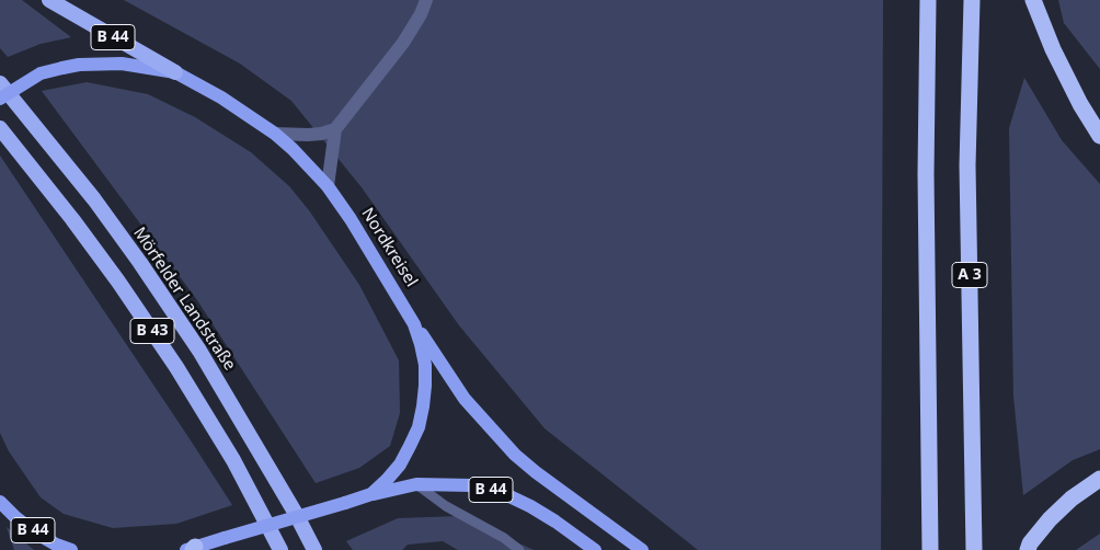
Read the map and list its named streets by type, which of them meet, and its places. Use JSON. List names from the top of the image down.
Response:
{
  "streets": {
    "highway": [
      "B 44",
      "A 3",
      "Mörfelder Landstraße",
      "B 43"
    ],
    "main road": ["Nordkreisel"]
  },
  "crossings": [
    ["B 44", "Nordkreisel"]
  ]
}
